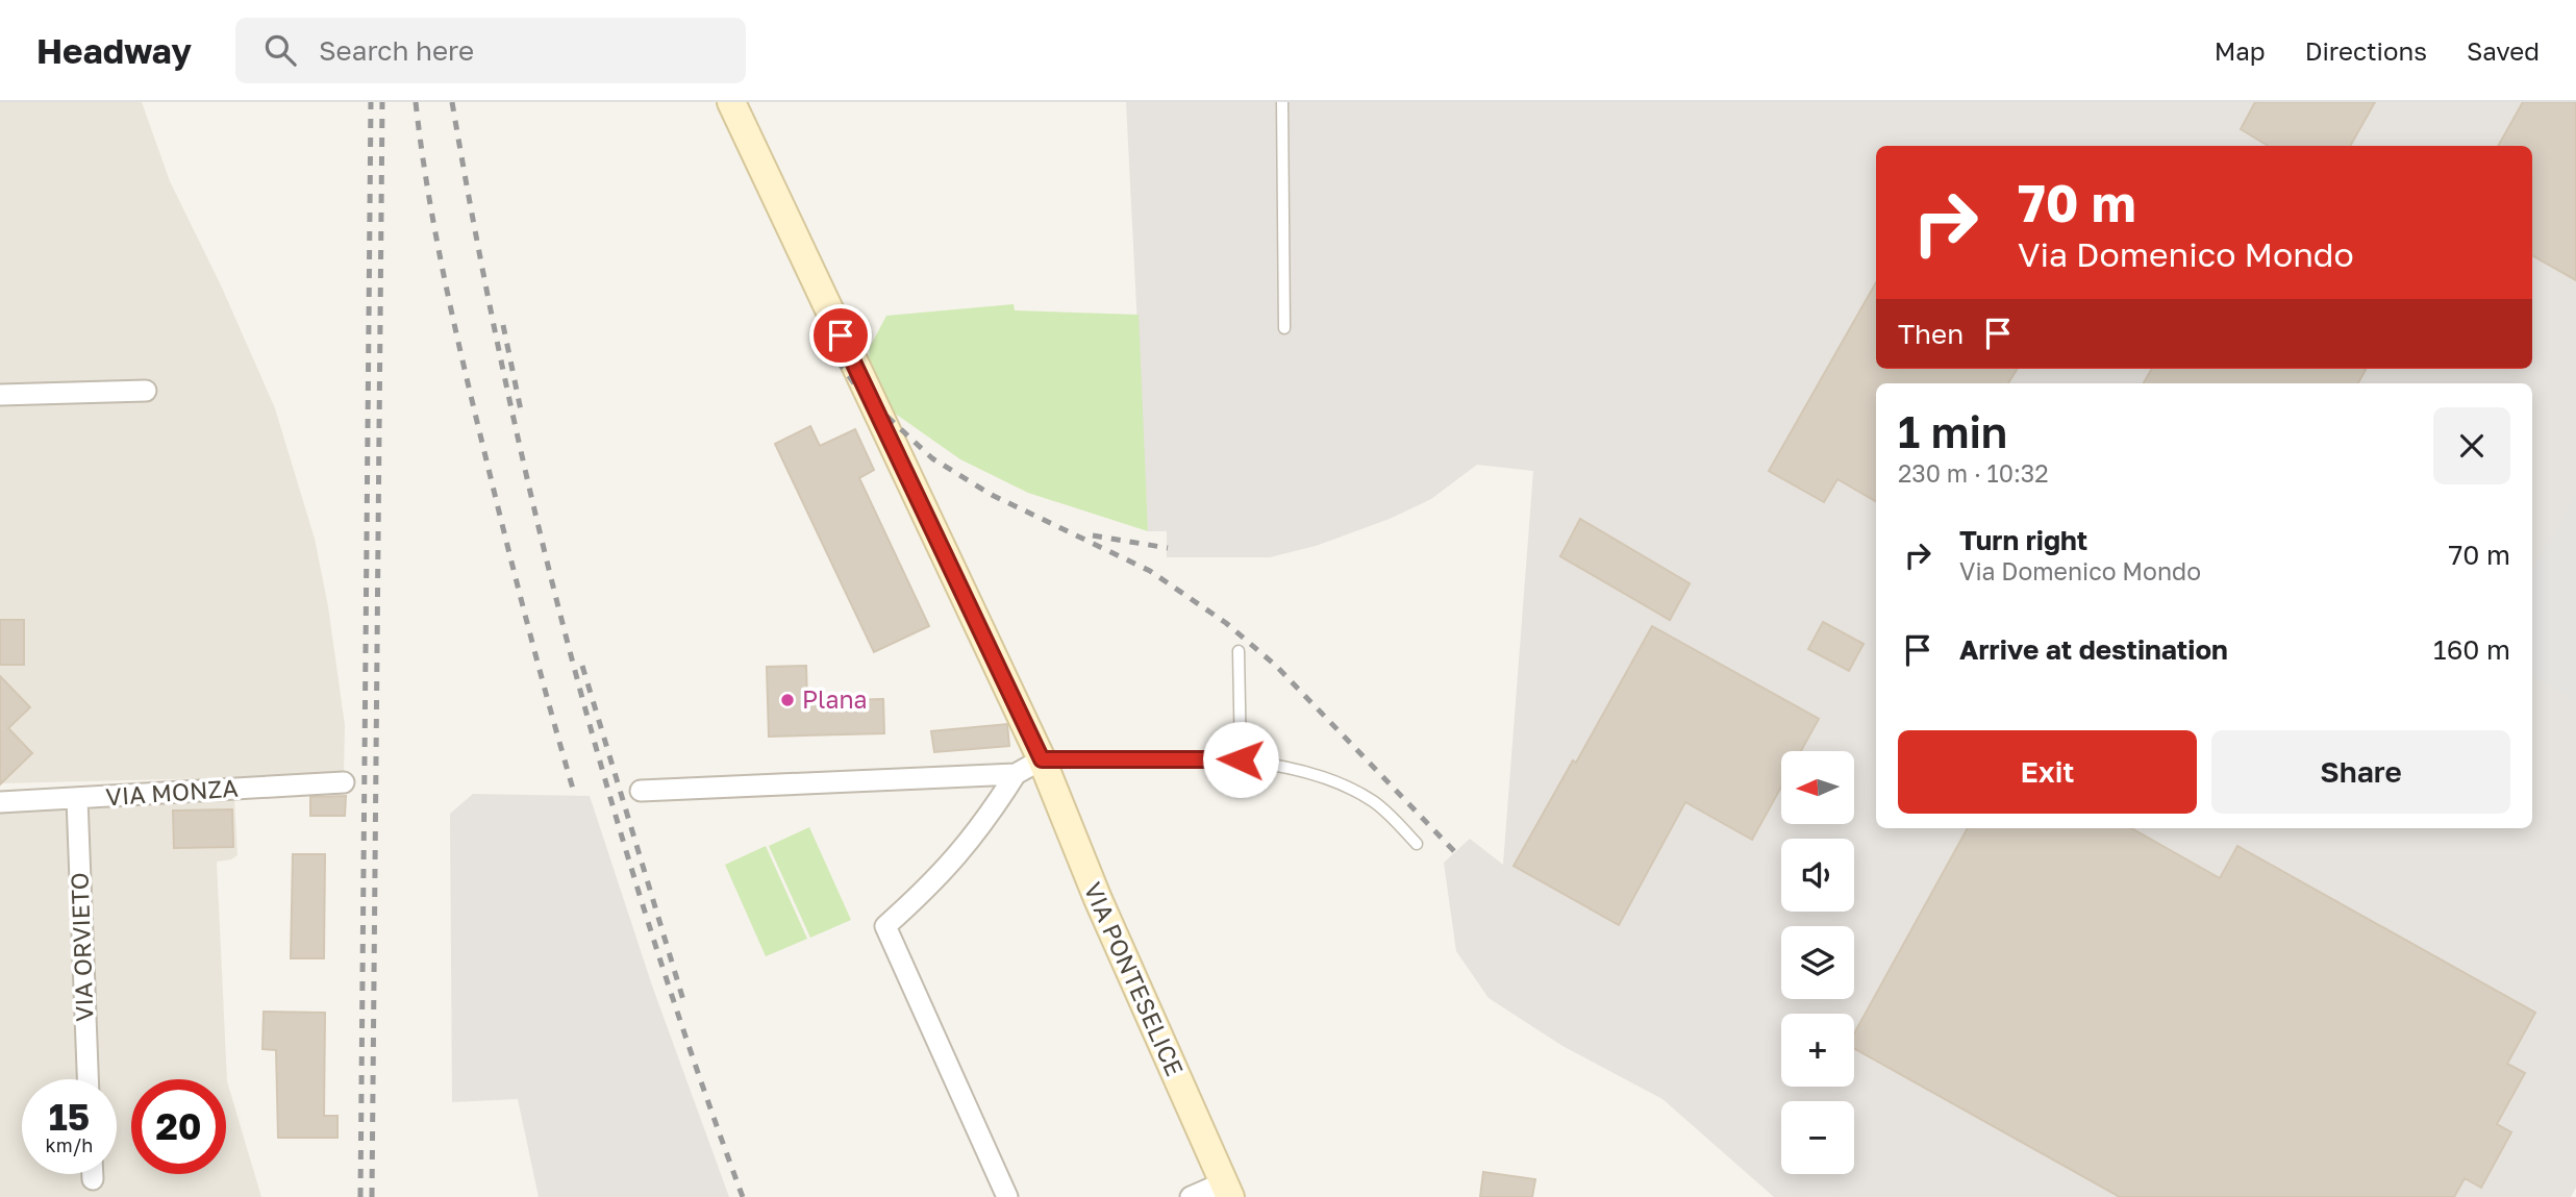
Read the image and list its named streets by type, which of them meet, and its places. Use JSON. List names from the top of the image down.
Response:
{
  "streets": {
    "street": ["VIA MONZA", "VIA ORVIETO", "VIA PONTESELICE"]
  },
  "crossings": [
    ["VIA MONZA", "VIA ORVIETO"]
  ],
  "places": ["Plana"],
  "north": "left",
  "page": {
    "header": "Headway",
    "search": "Search here",
    "nav": ["Map", "Directions", "Saved"],
    "turn": ["70 m", "Via Domenico Mondo"],
    "then": "Then",
    "heading": ["1 min", "230 m · 10:32"],
    "list": [
      {
        "name": "Turn right",
        "note": "Via Domenico Mondo",
        "value": "70 m"
      },
      {
        "name": "Arrive at destination",
        "value": "160 m"
      }
    ],
    "buttons": ["Exit", "Share"],
    "map_buttons": ["+", "−"],
    "speed": "15 km/h",
    "limit": "20"
  }
}
